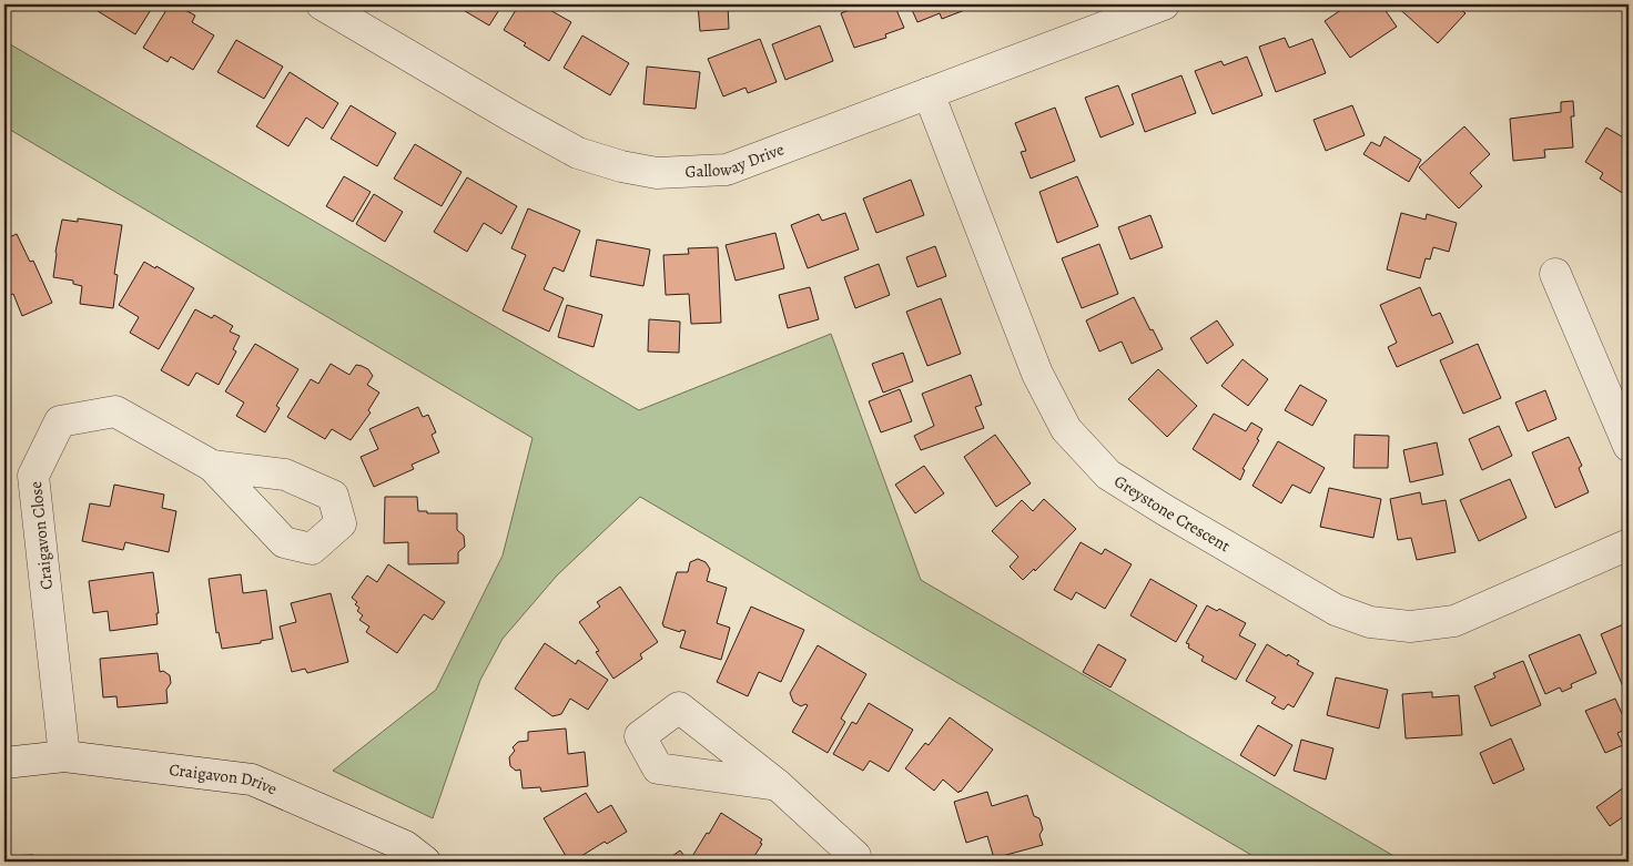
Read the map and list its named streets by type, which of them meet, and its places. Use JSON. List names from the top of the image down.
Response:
{
  "streets": {
    "street": [
      "Galloway Drive",
      "Greystone Crescent",
      "Craigavon Close",
      "Craigavon Drive"
    ]
  },
  "crossings": [
    ["Galloway Drive", "Greystone Crescent"],
    ["Craigavon Close", "Craigavon Drive"]
  ]
}
